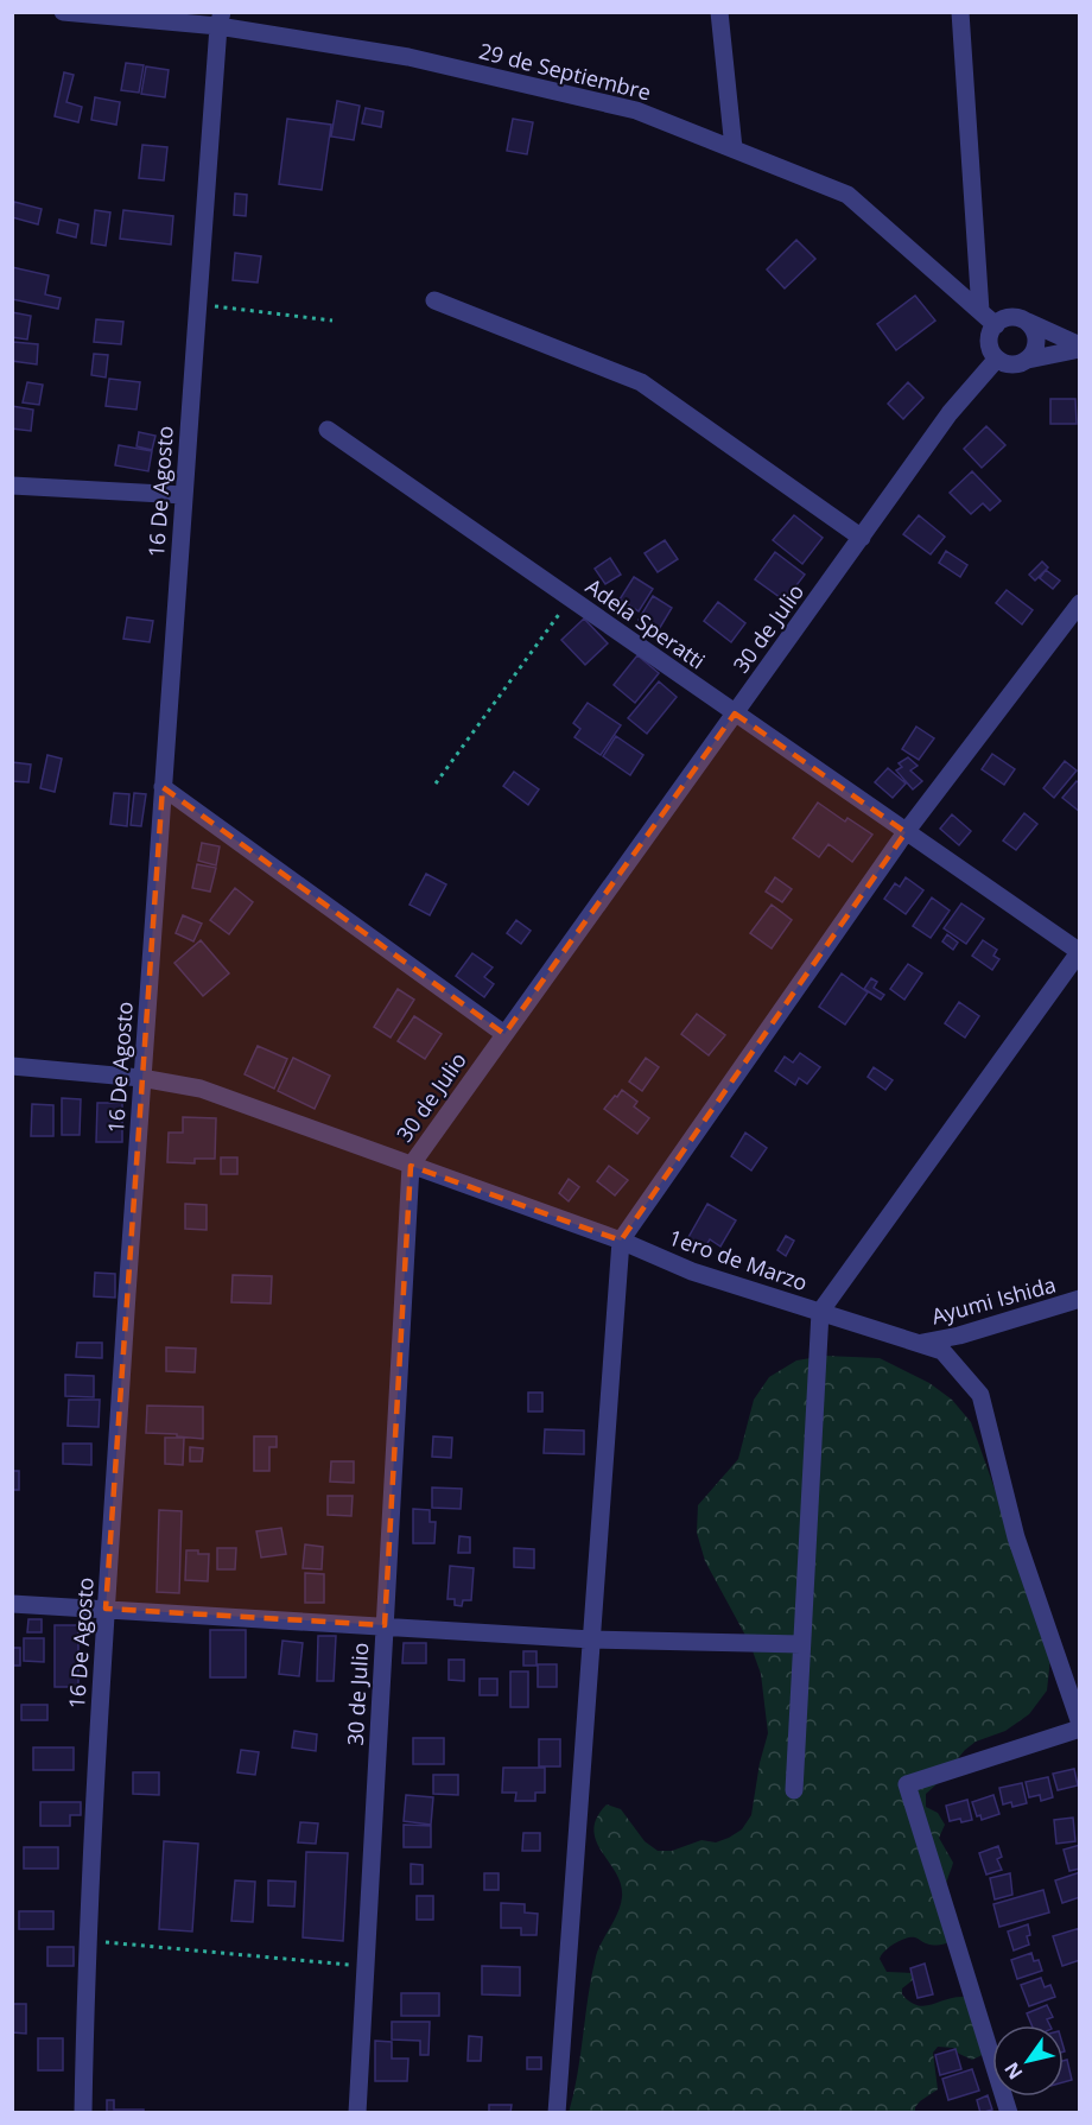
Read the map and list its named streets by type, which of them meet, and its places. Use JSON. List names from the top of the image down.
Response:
{
  "streets": {
    "street": [
      "29 de Septiembre",
      "16 De Agosto",
      "Adela Speratti",
      "30 de Julio",
      "1ero de Marzo",
      "Ayumi Ishida"
    ]
  },
  "crossings": [
    ["29 de Septiembre", "16 De Agosto"],
    ["29 de Septiembre", "30 de Julio"],
    ["16 De Agosto", "1ero de Marzo"],
    ["Adela Speratti", "30 de Julio"],
    ["30 de Julio", "1ero de Marzo"],
    ["1ero de Marzo", "Ayumi Ishida"]
  ],
  "north": "bottom left"
}
